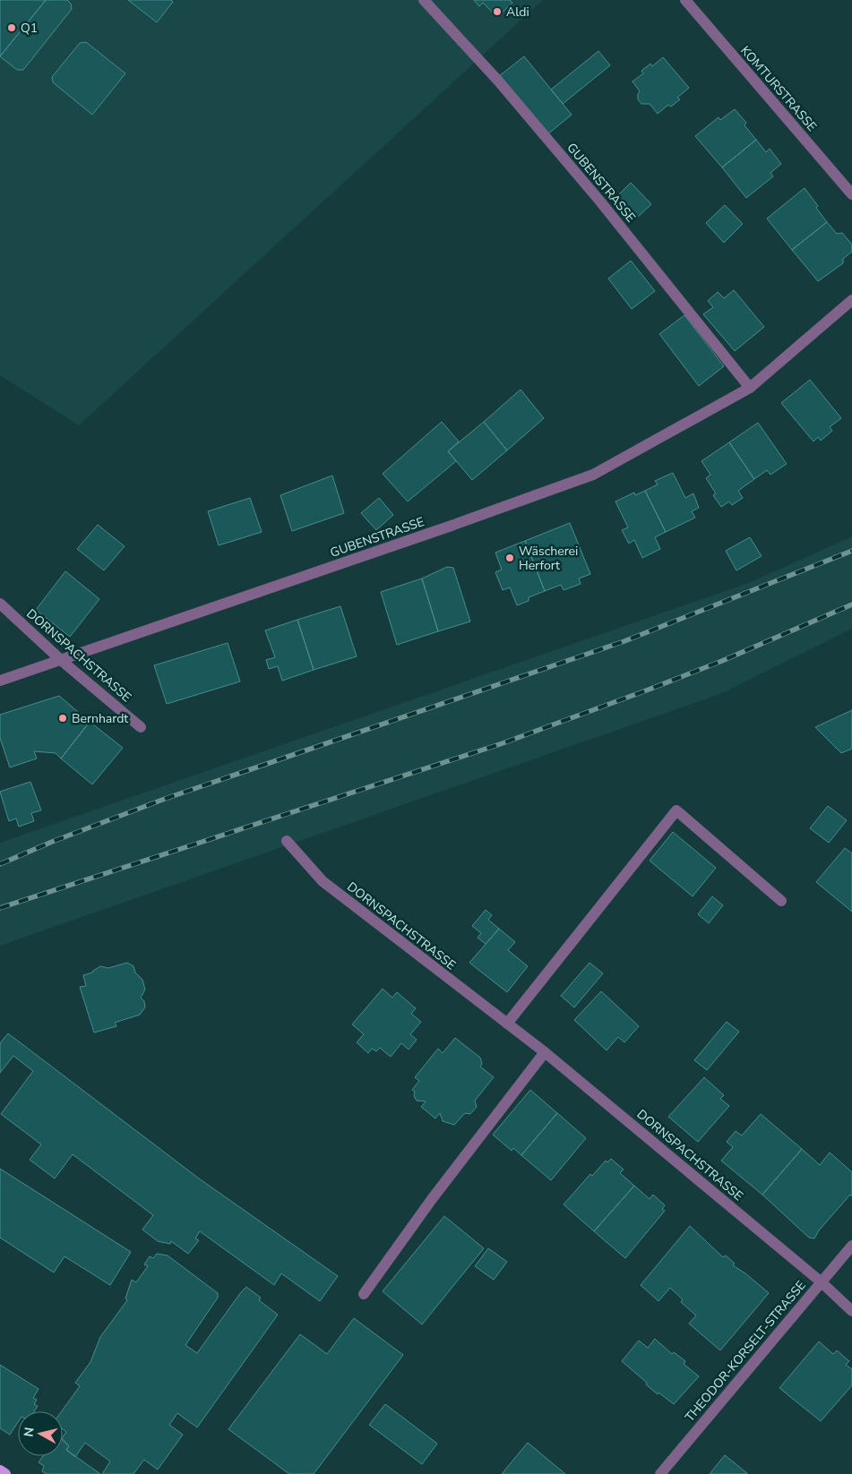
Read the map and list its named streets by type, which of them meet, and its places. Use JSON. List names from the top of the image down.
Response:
{
  "streets": {
    "street": [
      "KOMTURSTRASSE",
      "GUBENSTRASSE",
      "DORNSPACHSTRASSE",
      "THEODOR-KORSELT-STRASSE"
    ]
  },
  "crossings": [
    ["GUBENSTRASSE", "DORNSPACHSTRASSE"],
    ["DORNSPACHSTRASSE", "THEODOR-KORSELT-STRASSE"]
  ],
  "places": [
    "Aldi",
    "Q1",
    "Wäscherei Herfort",
    "Bernhardt"
  ],
  "north": "left"
}
